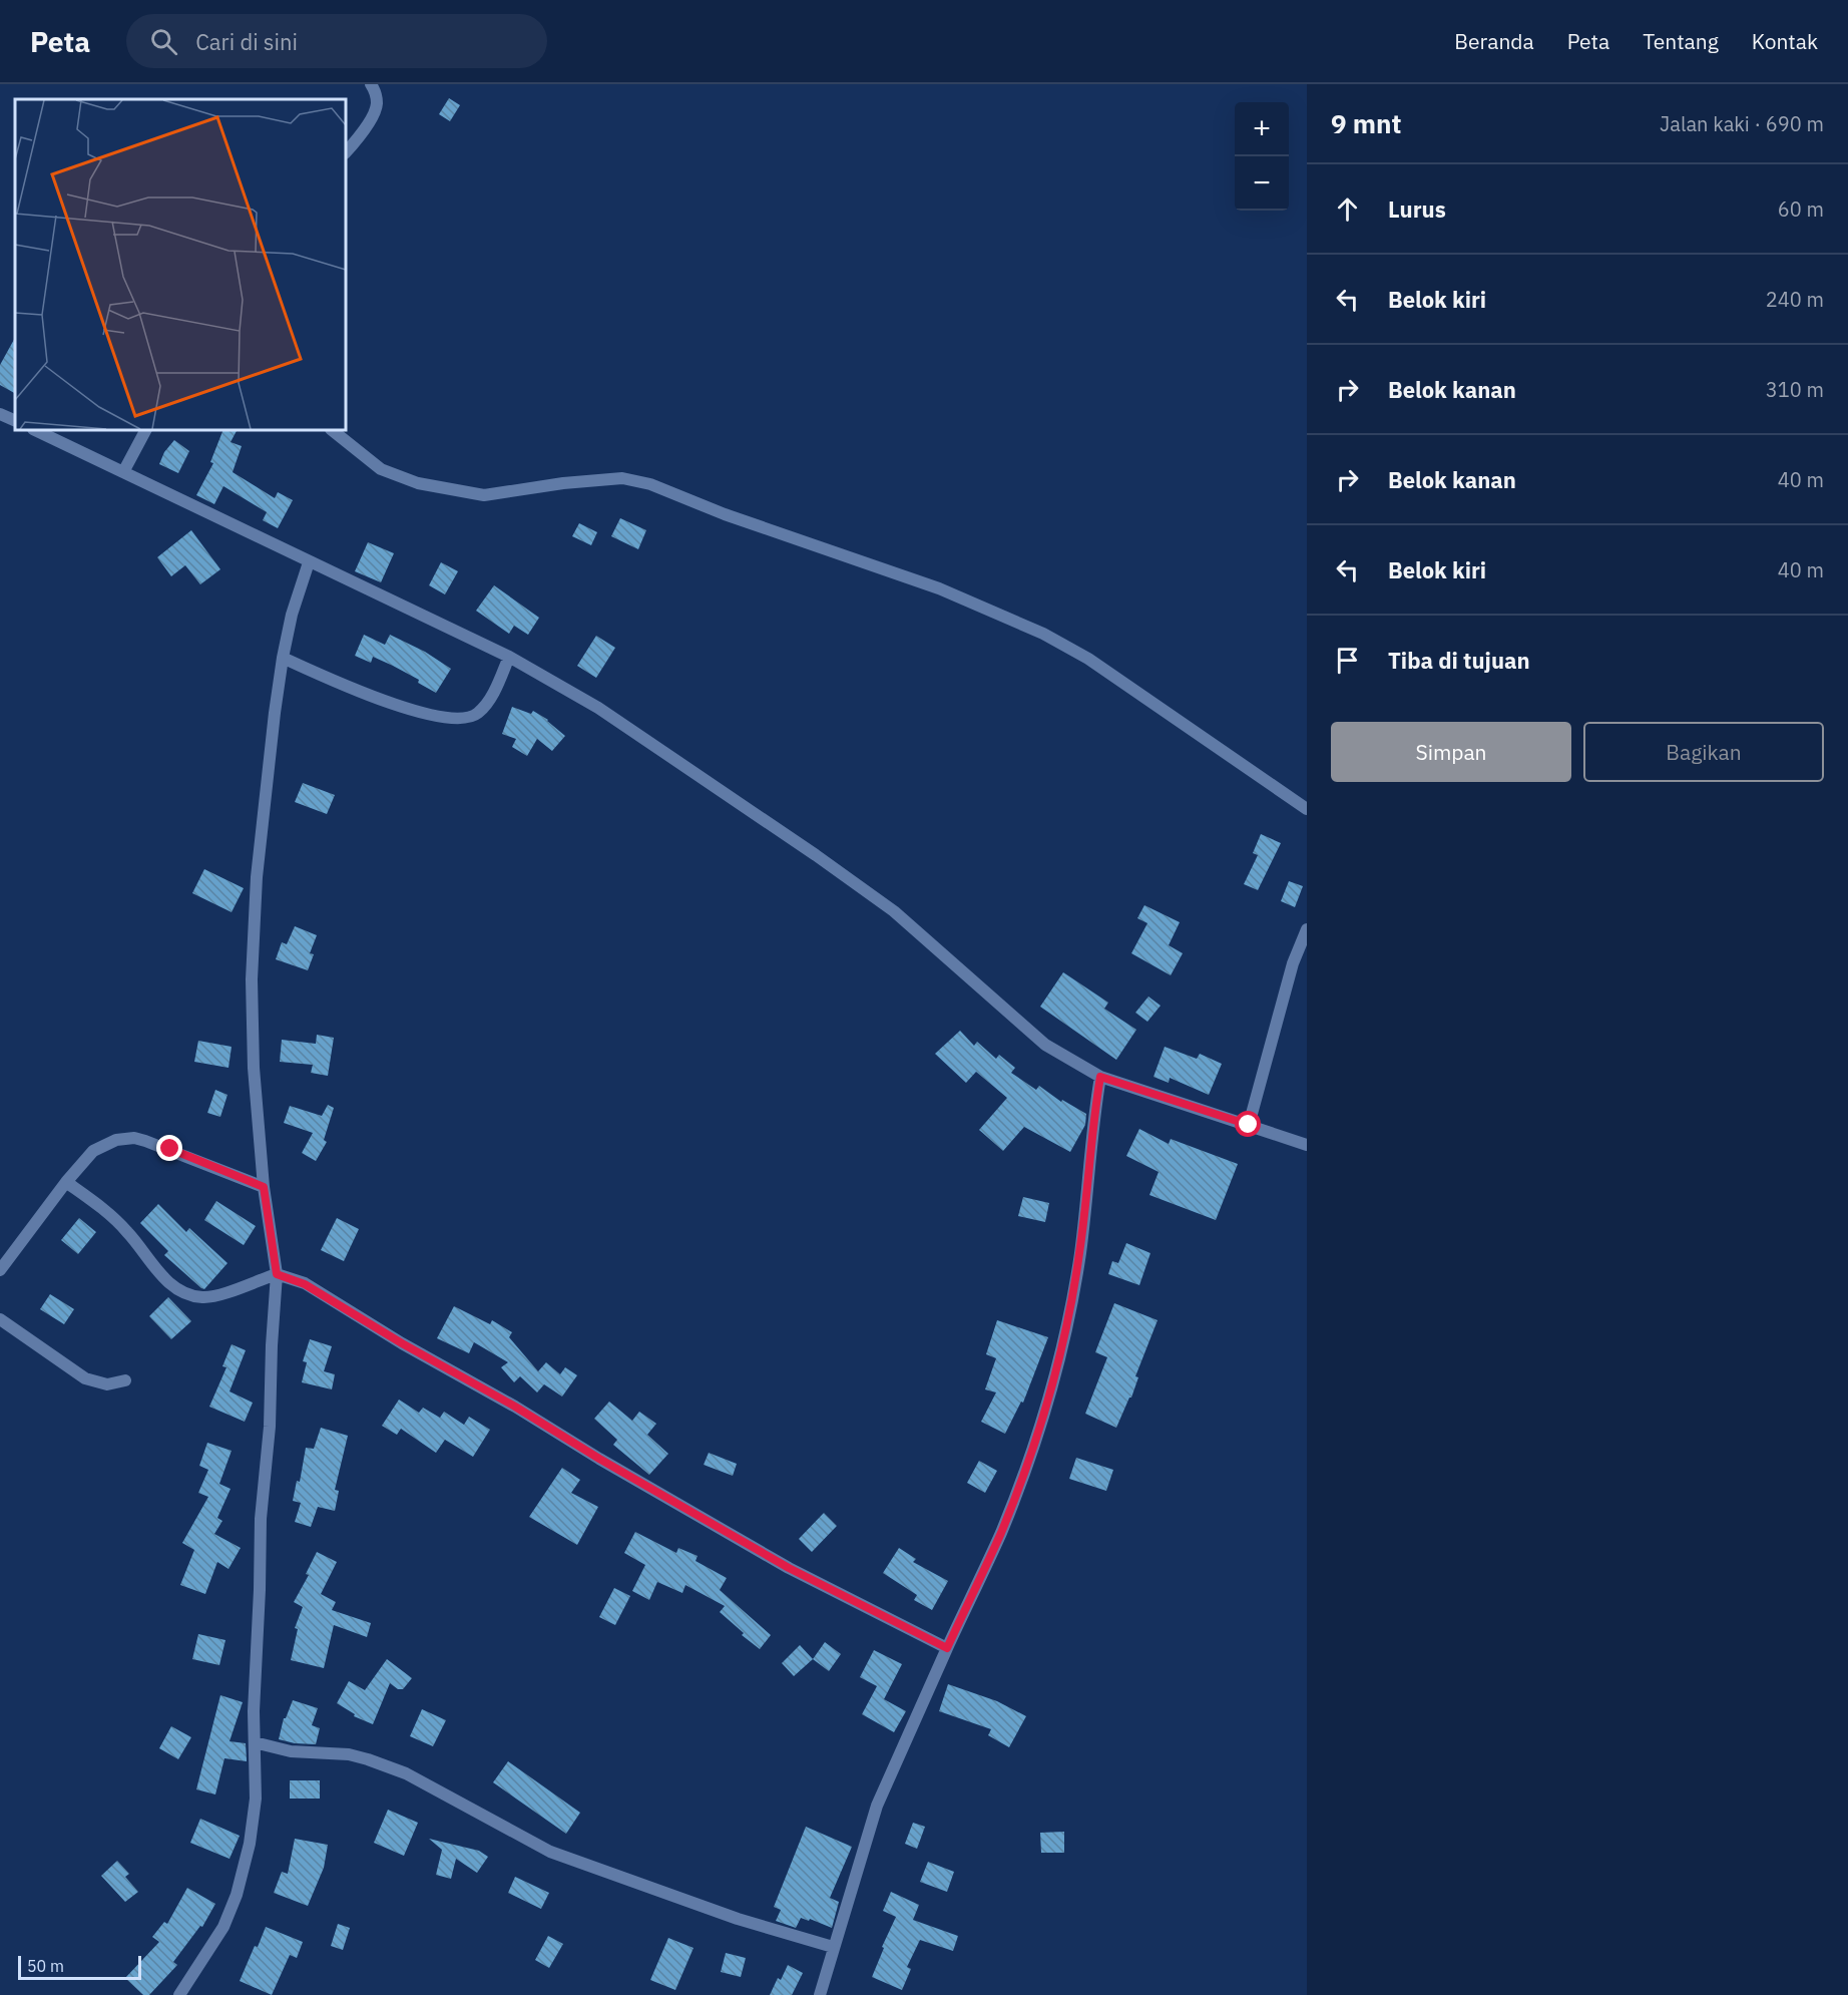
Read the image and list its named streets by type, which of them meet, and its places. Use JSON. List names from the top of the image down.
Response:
{
  "scale_bar": "50 m",
  "page": {
    "header": "Peta",
    "search": "Cari di sini",
    "nav": [
      "Beranda",
      "Peta",
      "Tentang",
      "Kontak"
    ],
    "heading": ["9 mnt", "Jalan kaki · 690 m"],
    "map_buttons": ["+", "−"],
    "list": [
      ["Lurus", "60 m"],
      ["Belok kiri", "240 m"],
      ["Belok kanan", "310 m"],
      ["Belok kanan", "40 m"],
      ["Belok kiri", "40 m"],
      "Tiba di tujuan"
    ],
    "buttons": ["Simpan", "Bagikan"],
    "scale": "50 m"
  }
}
